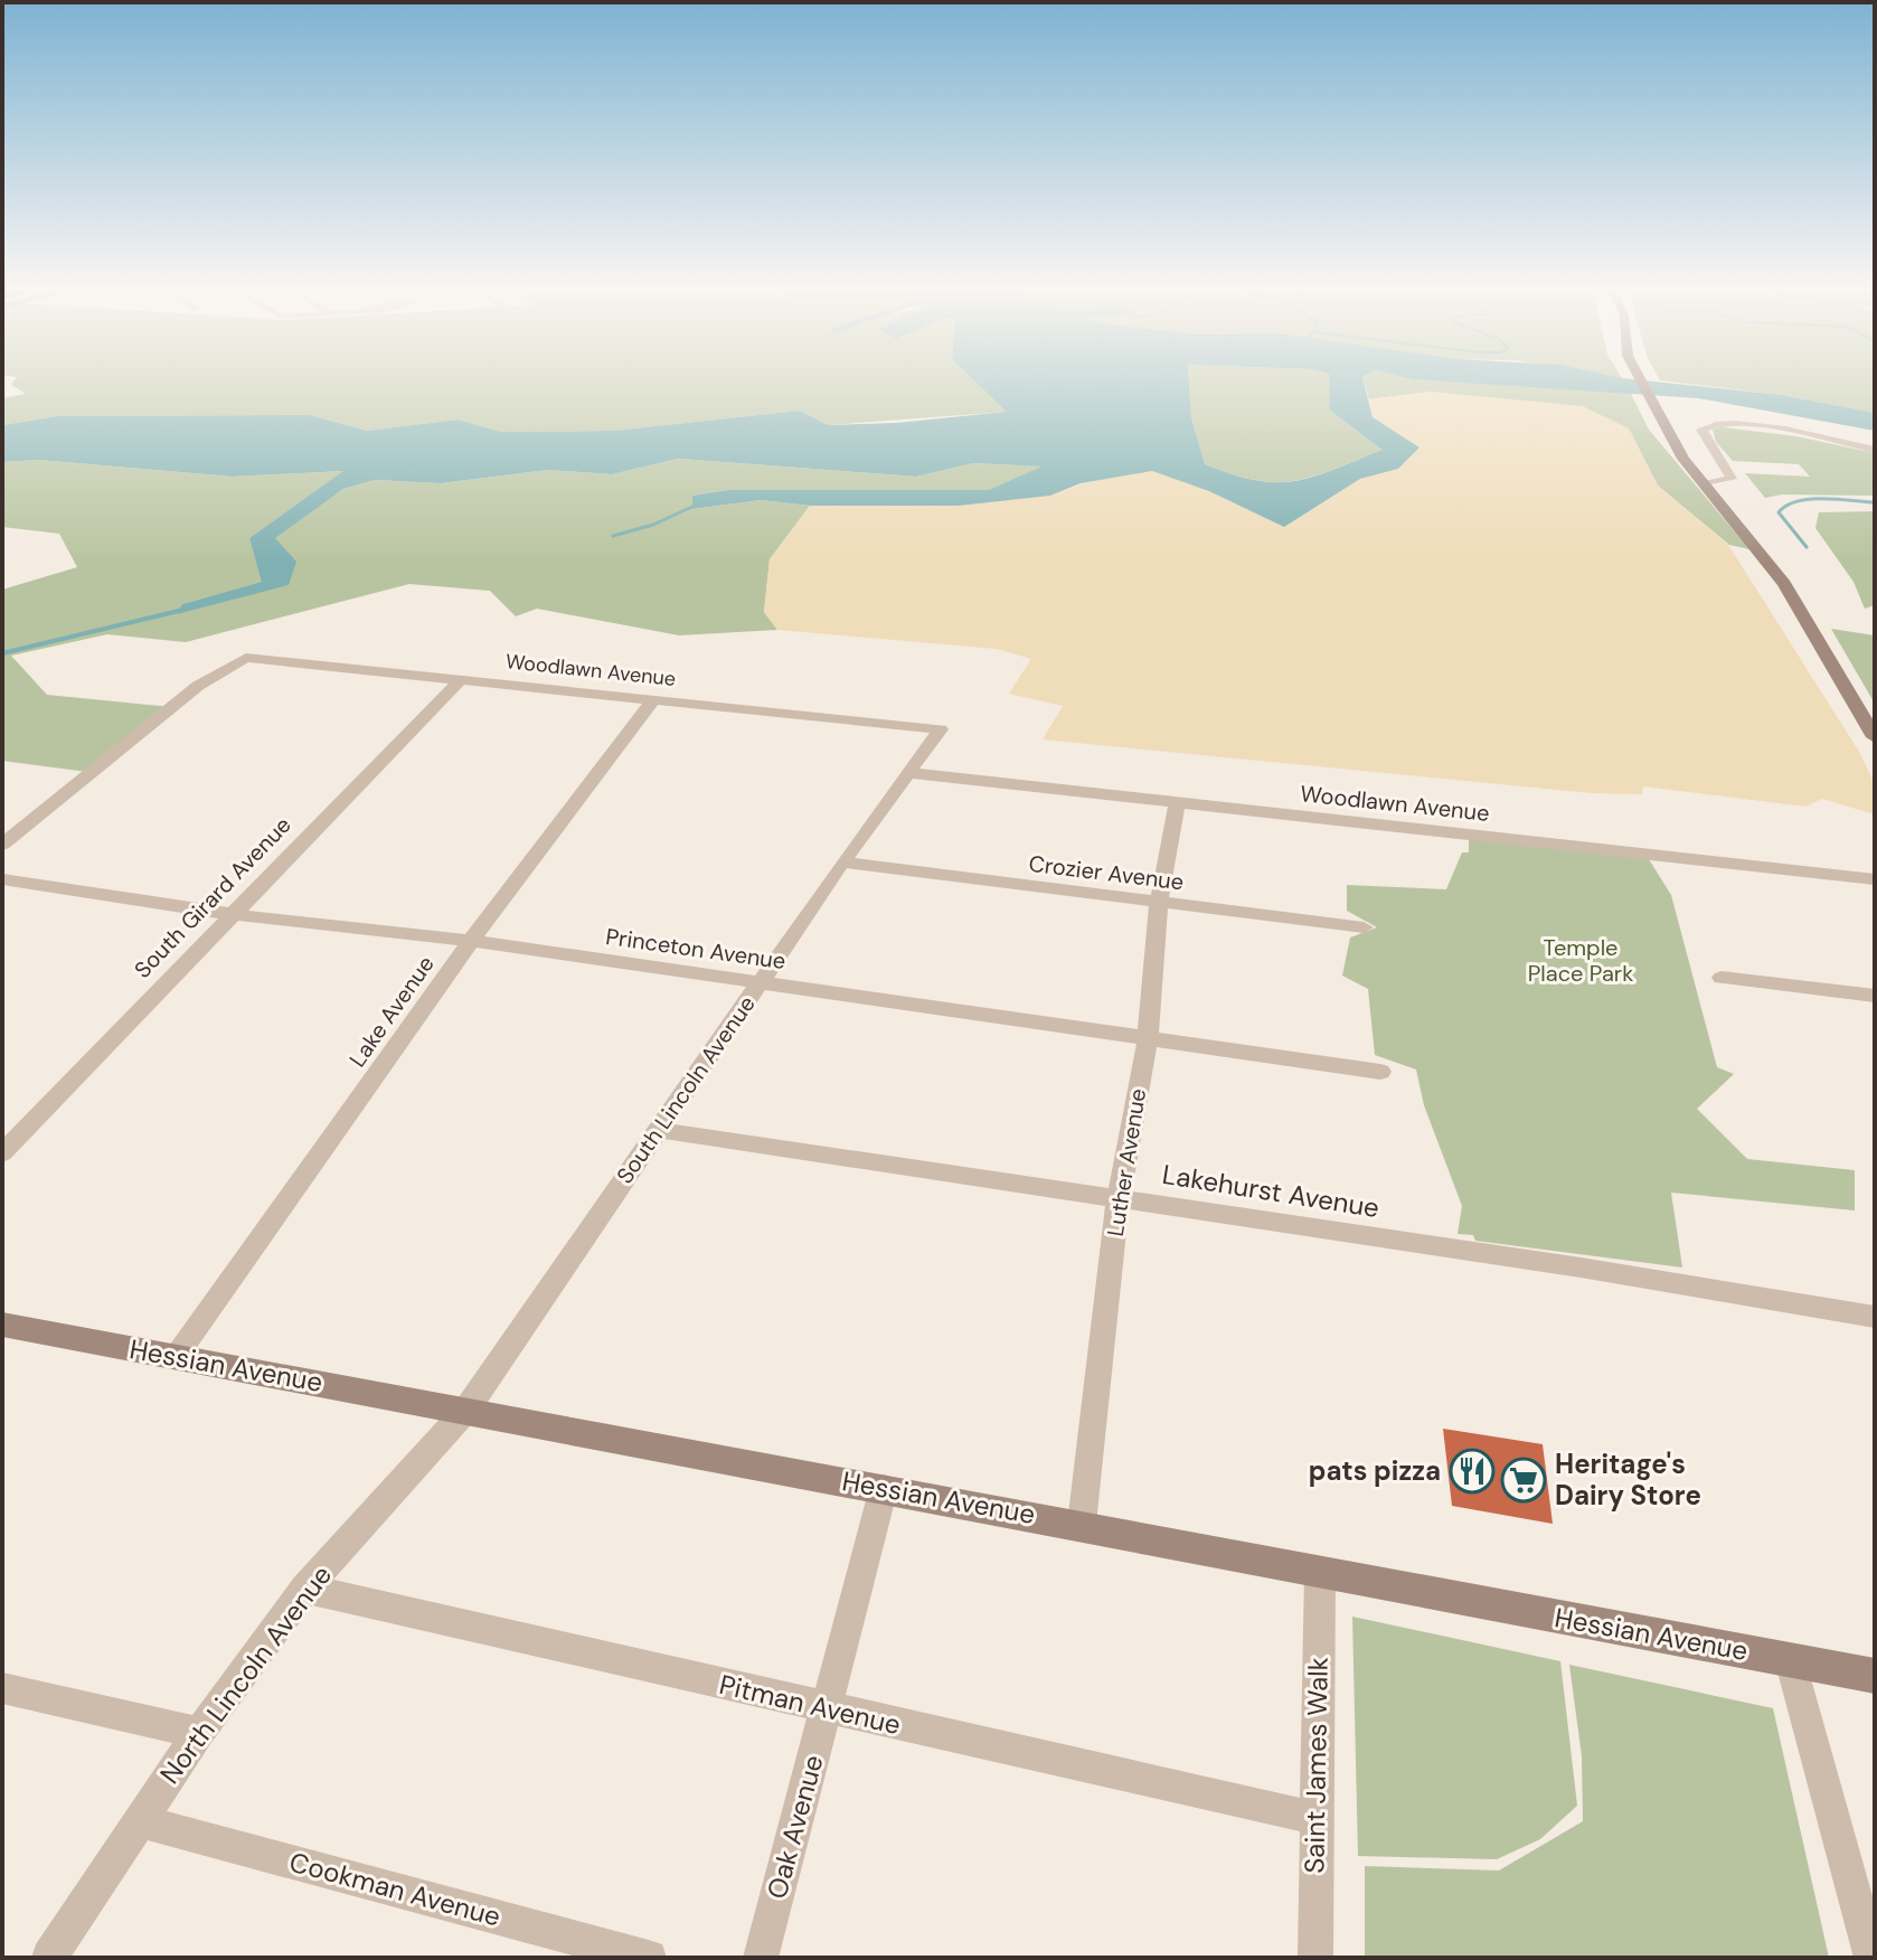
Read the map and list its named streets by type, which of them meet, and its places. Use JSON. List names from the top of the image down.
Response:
{
  "streets": {
    "main road": ["Hessian Avenue"],
    "street": [
      "Woodlawn Avenue",
      "Crozier Avenue",
      "South Girard Avenue",
      "Princeton Avenue",
      "Lake Avenue",
      "South Lincoln Avenue",
      "Luther Avenue",
      "Lakehurst Avenue",
      "North Lincoln Avenue",
      "Pitman Avenue",
      "Saint James Walk",
      "Oak Avenue",
      "Cookman Avenue"
    ]
  },
  "crossings": [
    ["Woodlawn Avenue", "South Girard Avenue"],
    ["Woodlawn Avenue", "Lake Avenue"],
    ["Woodlawn Avenue", "South Lincoln Avenue"],
    ["Woodlawn Avenue", "Luther Avenue"],
    ["Crozier Avenue", "South Lincoln Avenue"],
    ["Crozier Avenue", "Luther Avenue"],
    ["South Girard Avenue", "Princeton Avenue"],
    ["Princeton Avenue", "Lake Avenue"],
    ["Princeton Avenue", "South Lincoln Avenue"],
    ["Princeton Avenue", "Luther Avenue"],
    ["Lake Avenue", "Hessian Avenue"],
    ["South Lincoln Avenue", "Lakehurst Avenue"],
    ["South Lincoln Avenue", "Hessian Avenue"],
    ["South Lincoln Avenue", "North Lincoln Avenue"],
    ["Luther Avenue", "Lakehurst Avenue"],
    ["Luther Avenue", "Hessian Avenue"],
    ["Hessian Avenue", "North Lincoln Avenue"],
    ["Hessian Avenue", "Saint James Walk"],
    ["Hessian Avenue", "Oak Avenue"],
    ["North Lincoln Avenue", "Pitman Avenue"],
    ["North Lincoln Avenue", "Cookman Avenue"],
    ["Pitman Avenue", "Saint James Walk"],
    ["Pitman Avenue", "Oak Avenue"]
  ],
  "parks": ["Temple Place Park"],
  "places": {
    "restaurant": ["pats pizza"],
    "supermarket": ["Heritage's Dairy Store"]
  }
}
